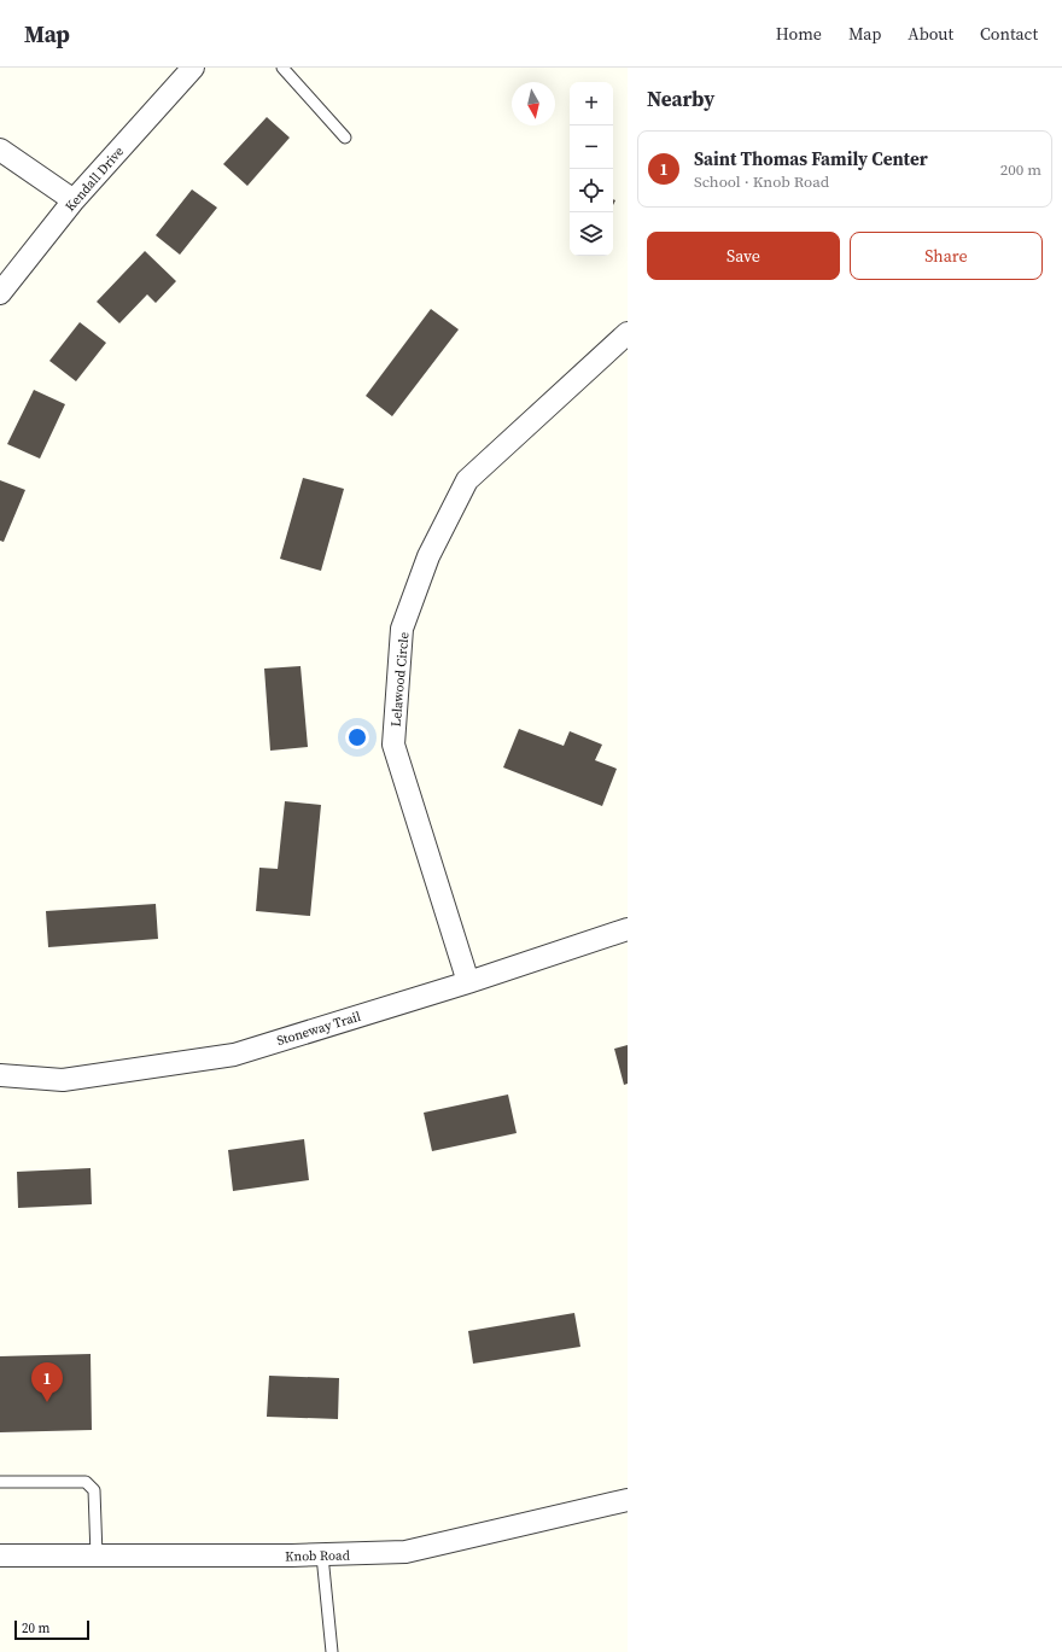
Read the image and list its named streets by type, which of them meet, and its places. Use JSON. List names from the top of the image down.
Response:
{
  "streets": {
    "street": [
      "Kendall Drive",
      "Lelawood Circle",
      "Stoneway Trail",
      "Knob Road"
    ]
  },
  "crossings": [
    ["Lelawood Circle", "Stoneway Trail"]
  ],
  "scale_bar": "20 m",
  "north": "bottom",
  "page": {
    "header": "Map",
    "nav": [
      "Home",
      "Map",
      "About",
      "Contact"
    ],
    "heading": "Nearby",
    "map_buttons": ["+", "−"],
    "list": [
      {
        "mark": "1",
        "name": "Saint Thomas Family Center",
        "note": "School · Knob Road",
        "value": "200 m"
      }
    ],
    "buttons": ["Save", "Share"],
    "pins": "1",
    "scale": "20 m"
  }
}
